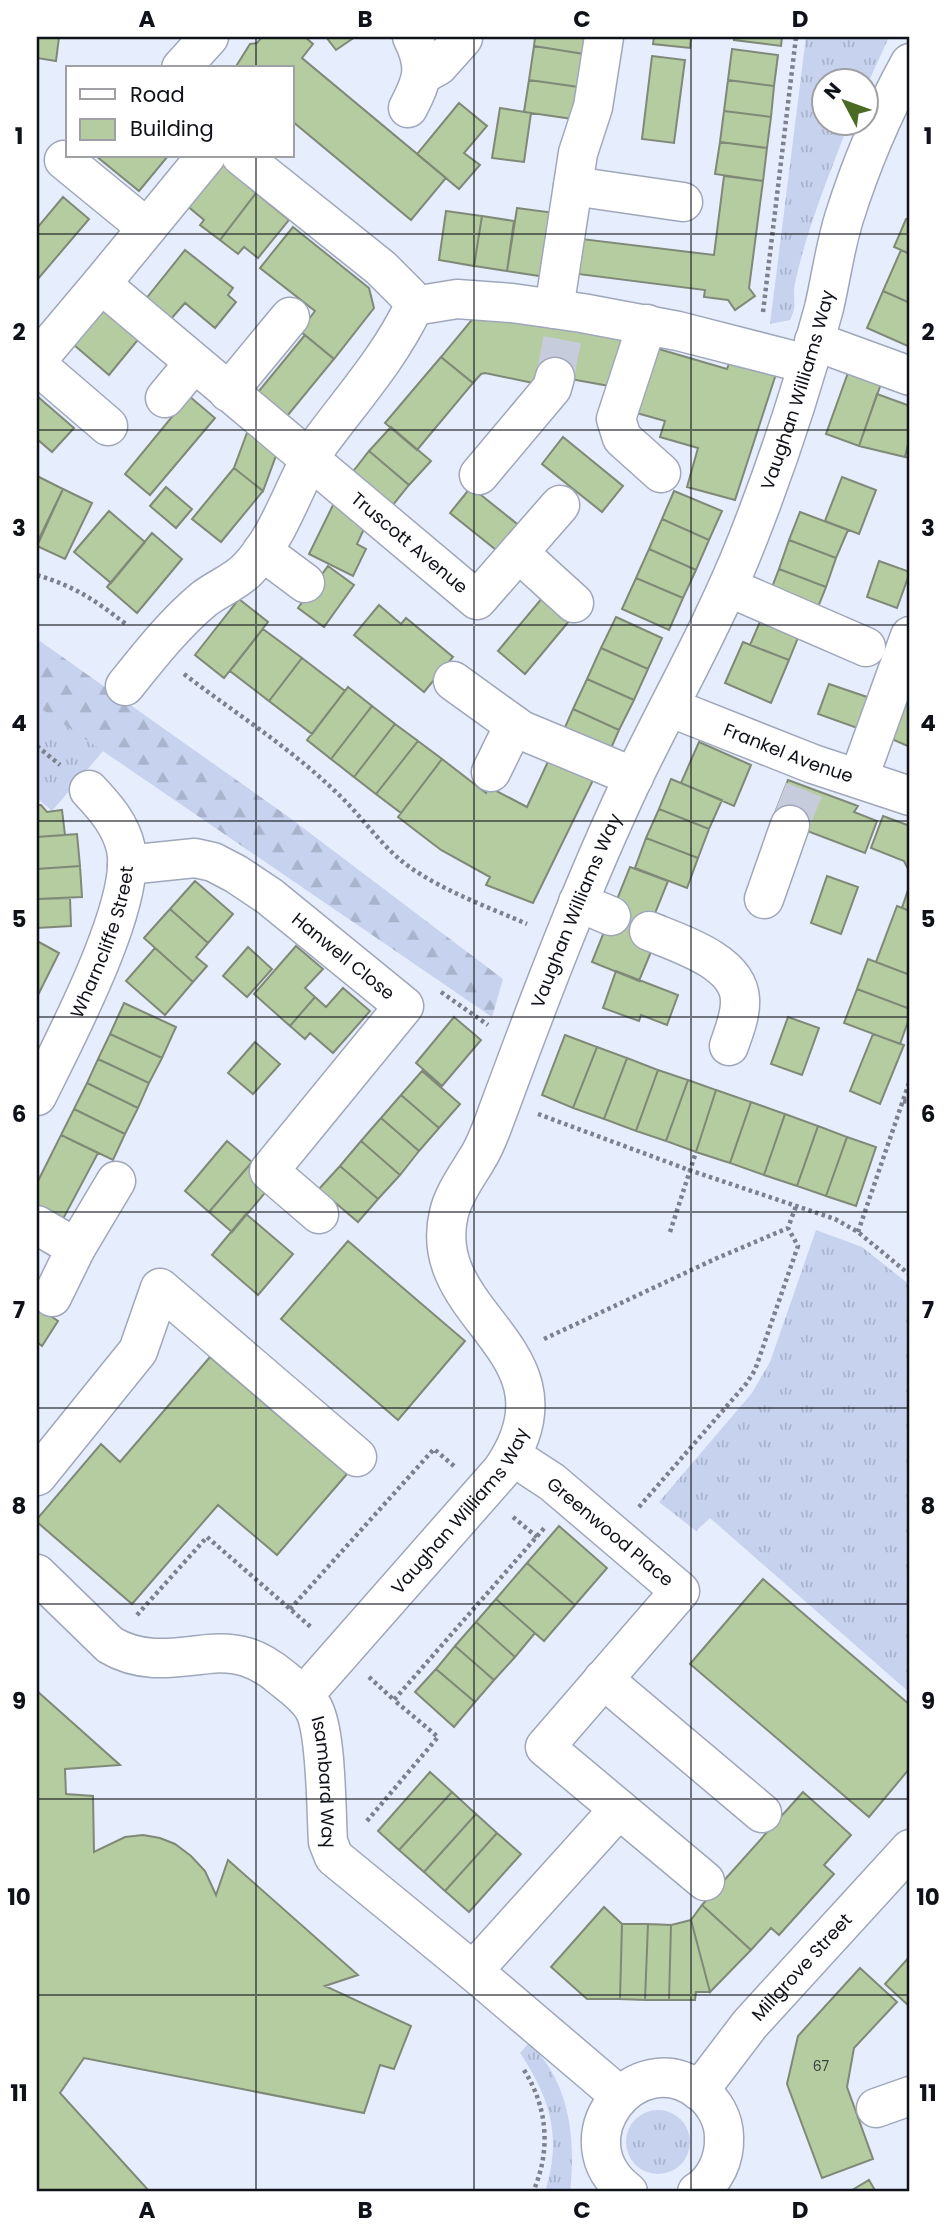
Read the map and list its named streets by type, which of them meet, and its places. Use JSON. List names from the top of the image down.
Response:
{
  "streets": {
    "street": [
      "Vaughan Williams Way",
      "Truscott Avenue",
      "Frankel Avenue",
      "Wharncliffe Street",
      "Hanwell Close",
      "Greenwood Place",
      "Isambard Way",
      "Millgrove Street"
    ]
  },
  "crossings": [
    ["Vaughan Williams Way", "Frankel Avenue"],
    ["Vaughan Williams Way", "Greenwood Place"],
    ["Vaughan Williams Way", "Isambard Way"],
    ["Wharncliffe Street", "Hanwell Close"]
  ],
  "house_numbers": ["67"],
  "legend": ["Road", "Building"],
  "north": "top left",
  "grid": {
    "columns": [
      "A",
      "B",
      "C",
      "D"
    ],
    "rows": [
      "1",
      "2",
      "3",
      "4",
      "5",
      "6",
      "7",
      "8",
      "9",
      "10",
      "11"
    ]
  }
}
